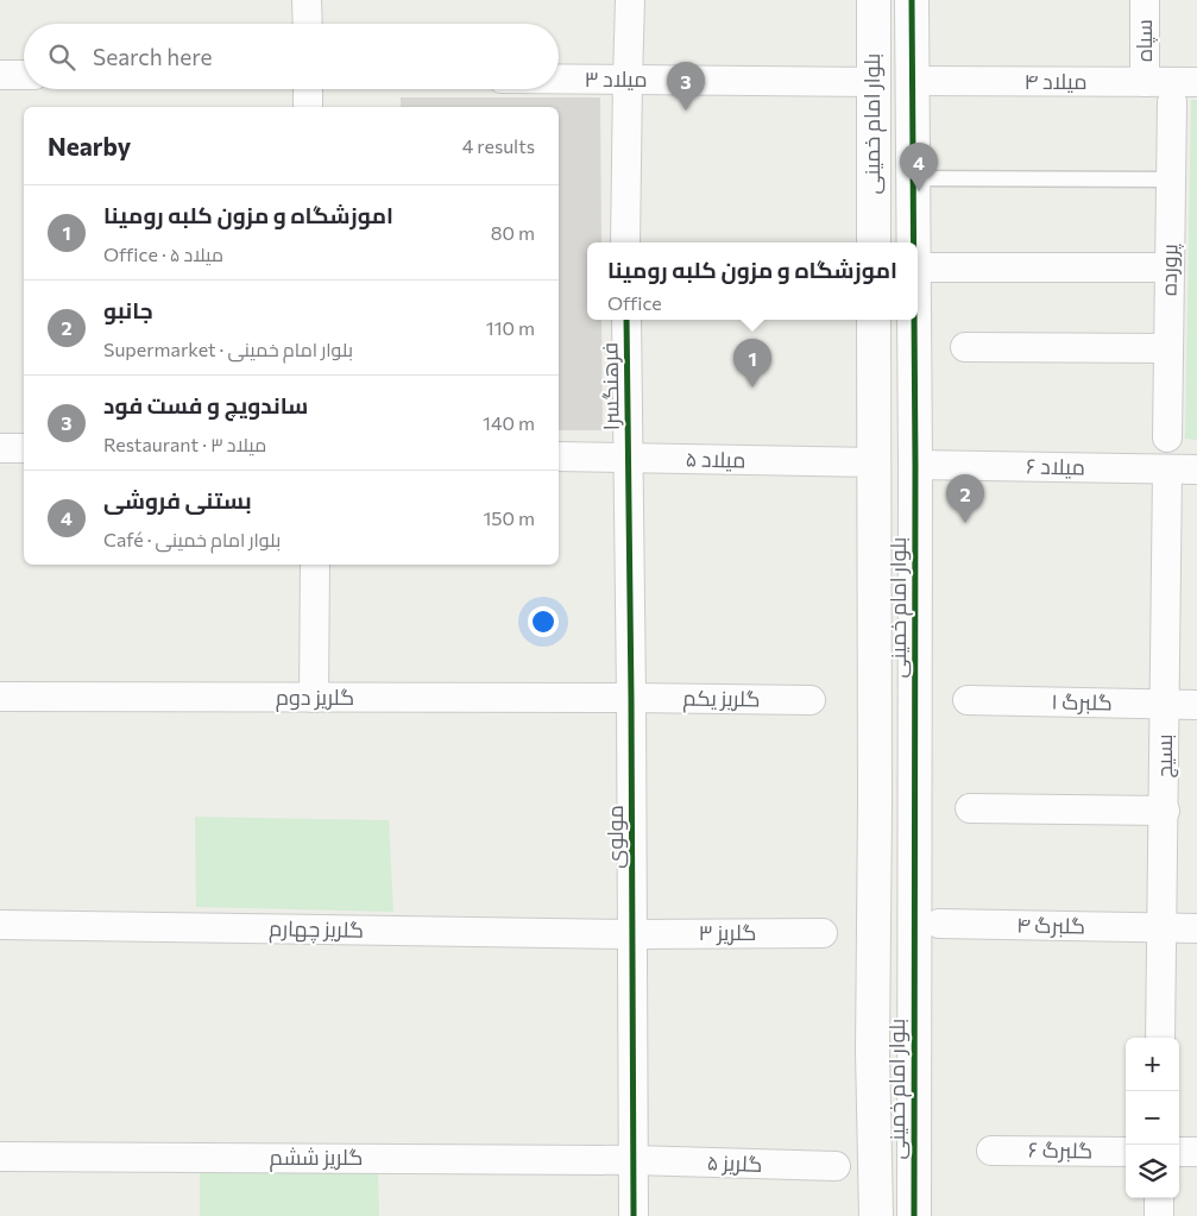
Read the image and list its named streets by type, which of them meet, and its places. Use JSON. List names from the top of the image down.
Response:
{
  "streets": {
    "street": [
      "سپاه",
      "میلاد ۳",
      "میلاد ۴",
      "بلوار امام خمینی",
      "پرورده",
      "فرهنگسرا",
      "میلاد ۵",
      "میلاد ۶",
      "گلریز دوم",
      "گلریز یکم",
      "گلبرگ ۱",
      "بسیج",
      "مولوی",
      "گلبرگ ۴",
      "گلریز چهارم",
      "گلریز ۳",
      "گلبرگ ۶",
      "گلریز ششم",
      "گلریز ۵"
    ]
  },
  "crossings": [
    ["سپاه", "میلاد ۴"],
    ["میلاد ۳", "بلوار امام خمینی"],
    ["میلاد ۴", "بلوار امام خمینی"],
    ["بلوار امام خمینی", "میلاد ۵"],
    ["بلوار امام خمینی", "میلاد ۶"],
    ["فرهنگسرا", "میلاد ۵"],
    ["فرهنگسرا", "مولوی"],
    ["میلاد ۵", "مولوی"],
    ["میلاد ۶", "بسیج"],
    ["گلریز دوم", "گلریز یکم"],
    ["گلریز دوم", "مولوی"],
    ["گلریز یکم", "مولوی"],
    ["گلبرگ ۱", "بسیج"],
    ["بسیج", "گلبرگ ۴"],
    ["مولوی", "گلریز چهارم"],
    ["مولوی", "گلریز ۳"],
    ["مولوی", "گلریز ششم"],
    ["مولوی", "گلریز ۵"],
    ["گلریز چهارم", "گلریز ۳"],
    ["گلریز ششم", "گلریز ۵"]
  ],
  "page": {
    "search": "Search here",
    "pins": [
      "3",
      "4",
      "1",
      "2"
    ],
    "heading": ["Nearby", "4 results"],
    "list": [
      {
        "mark": "1",
        "name": "اموزشگاه و مزون کلبه رومینا",
        "note": "Office · میلاد ۵",
        "value": "80 m"
      },
      {
        "mark": "2",
        "name": "جانبو",
        "note": "Supermarket · بلوار امام خمینی",
        "value": "110 m"
      },
      {
        "mark": "3",
        "name": "ساندویچ و فست فود",
        "note": "Restaurant · میلاد ۳",
        "value": "140 m"
      },
      {
        "mark": "4",
        "name": "بستنی فروشی",
        "note": "Café · بلوار امام خمینی",
        "value": "150 m"
      }
    ],
    "popup": ["اموزشگاه و مزون کلبه رومینا", "Office"],
    "map_buttons": ["+", "−"]
  }
}
